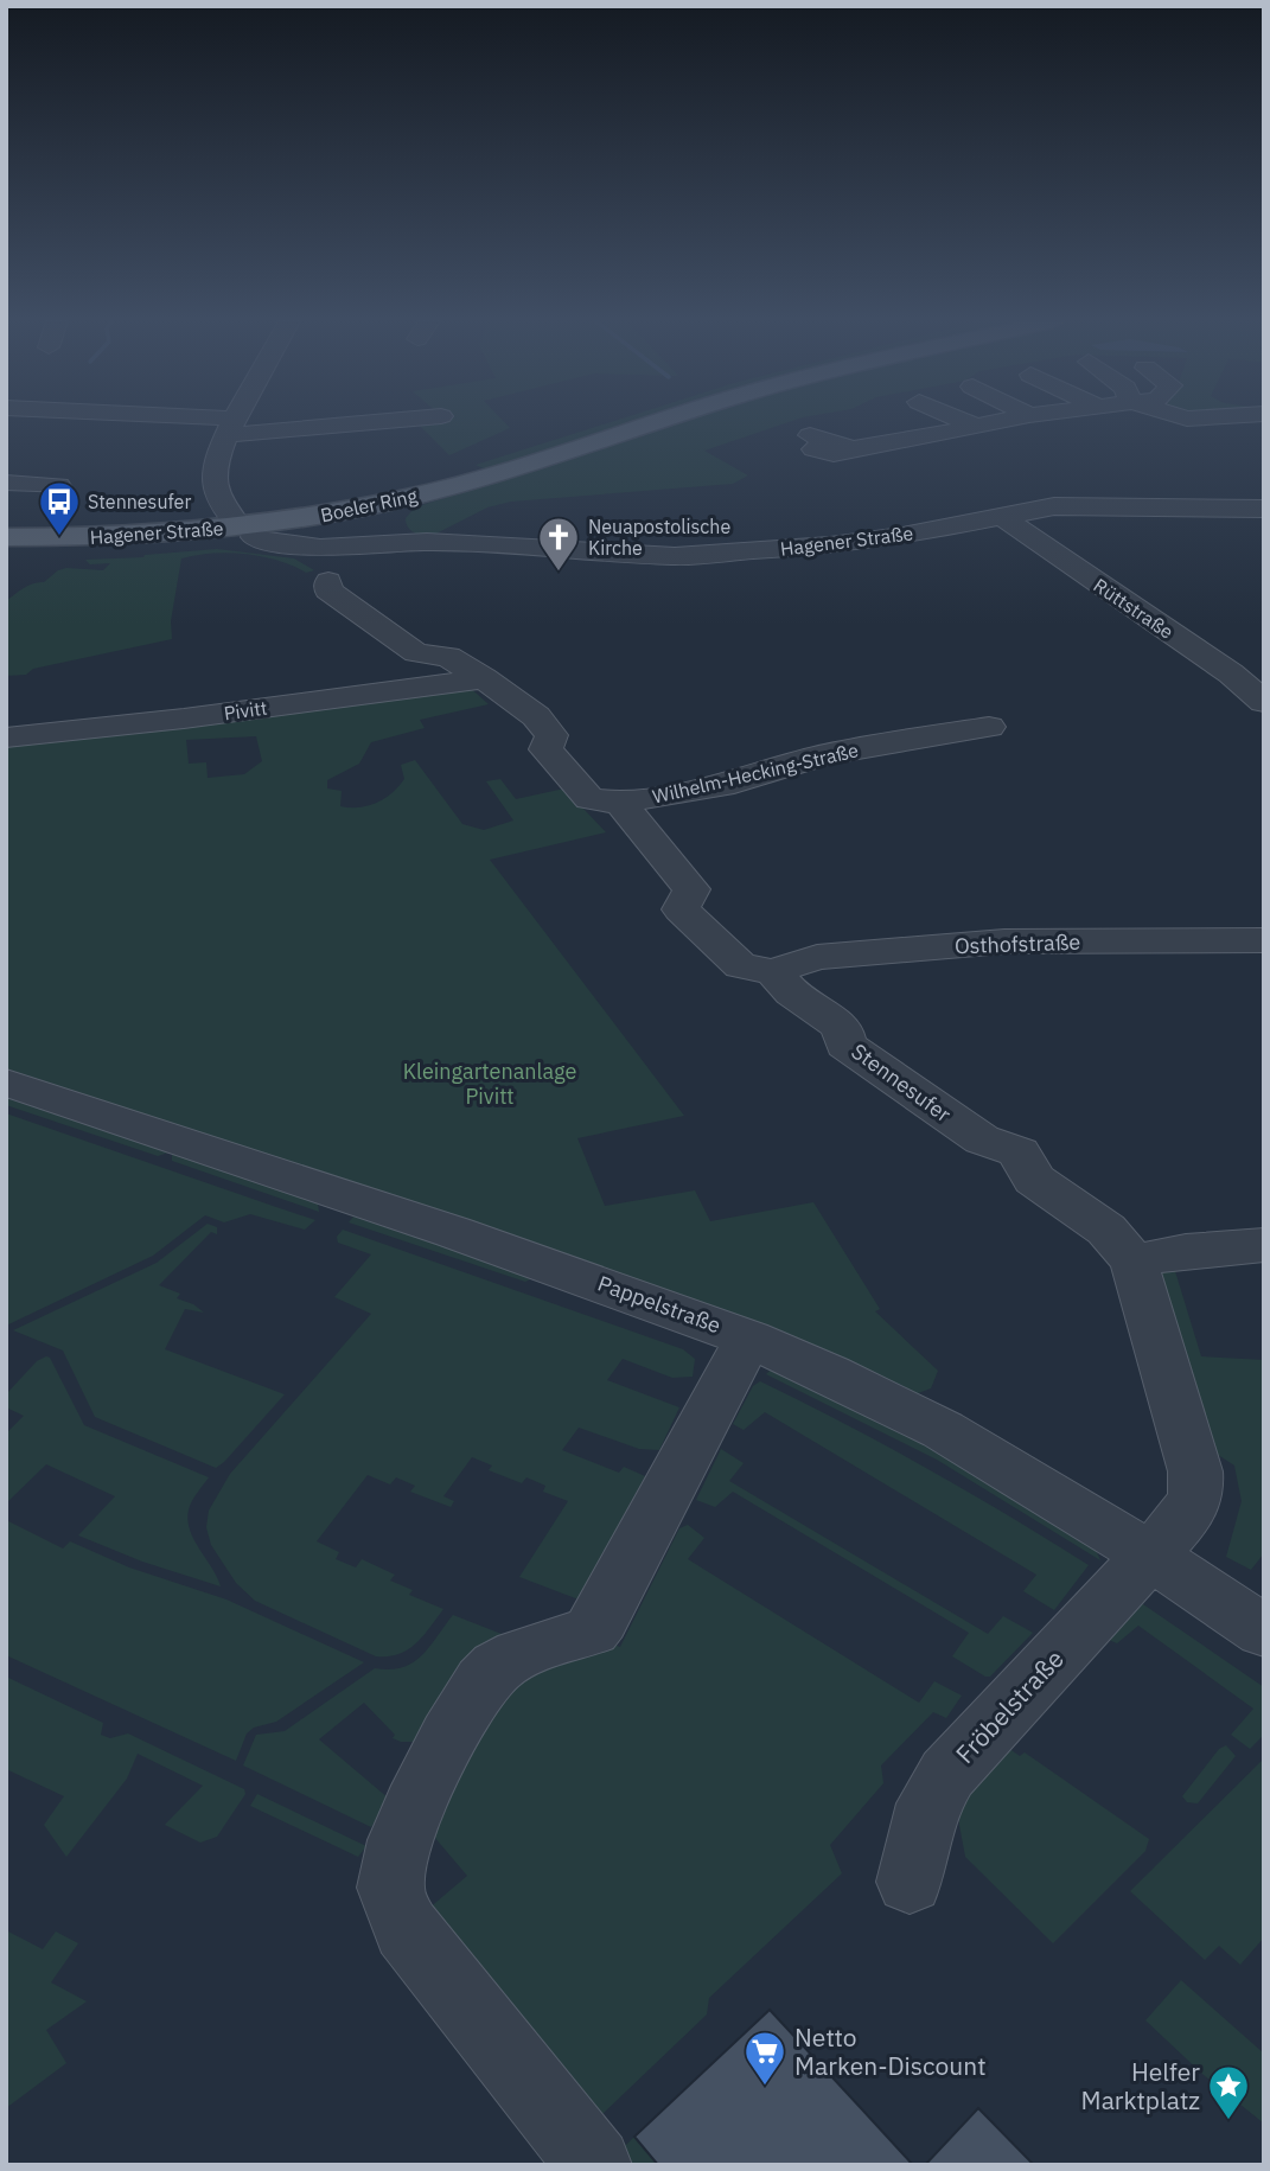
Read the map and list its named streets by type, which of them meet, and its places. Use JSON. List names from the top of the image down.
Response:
{
  "streets": {
    "main road": ["Boeler Ring", "Hagener Straße"],
    "street": [
      "Rüttstraße",
      "Pivitt",
      "Wilhelm-Hecking-Straße",
      "Osthofstraße",
      "Stennesufer",
      "Pappelstraße",
      "Fröbelstraße"
    ]
  },
  "crossings": [
    ["Boeler Ring", "Hagener Straße"],
    ["Hagener Straße", "Rüttstraße"],
    ["Wilhelm-Hecking-Straße", "Stennesufer"],
    ["Osthofstraße", "Stennesufer"],
    ["Stennesufer", "Pappelstraße"],
    ["Stennesufer", "Fröbelstraße"],
    ["Pappelstraße", "Fröbelstraße"]
  ],
  "parks": ["Kleingartenanlage Pivitt"],
  "places": {
    "bus stop": ["Stennesufer"],
    "church": ["Neuapostolische Kirche"],
    "supermarket": ["Netto Marken-Discount"],
    "place": ["Helfer Marktplatz"]
  }
}
